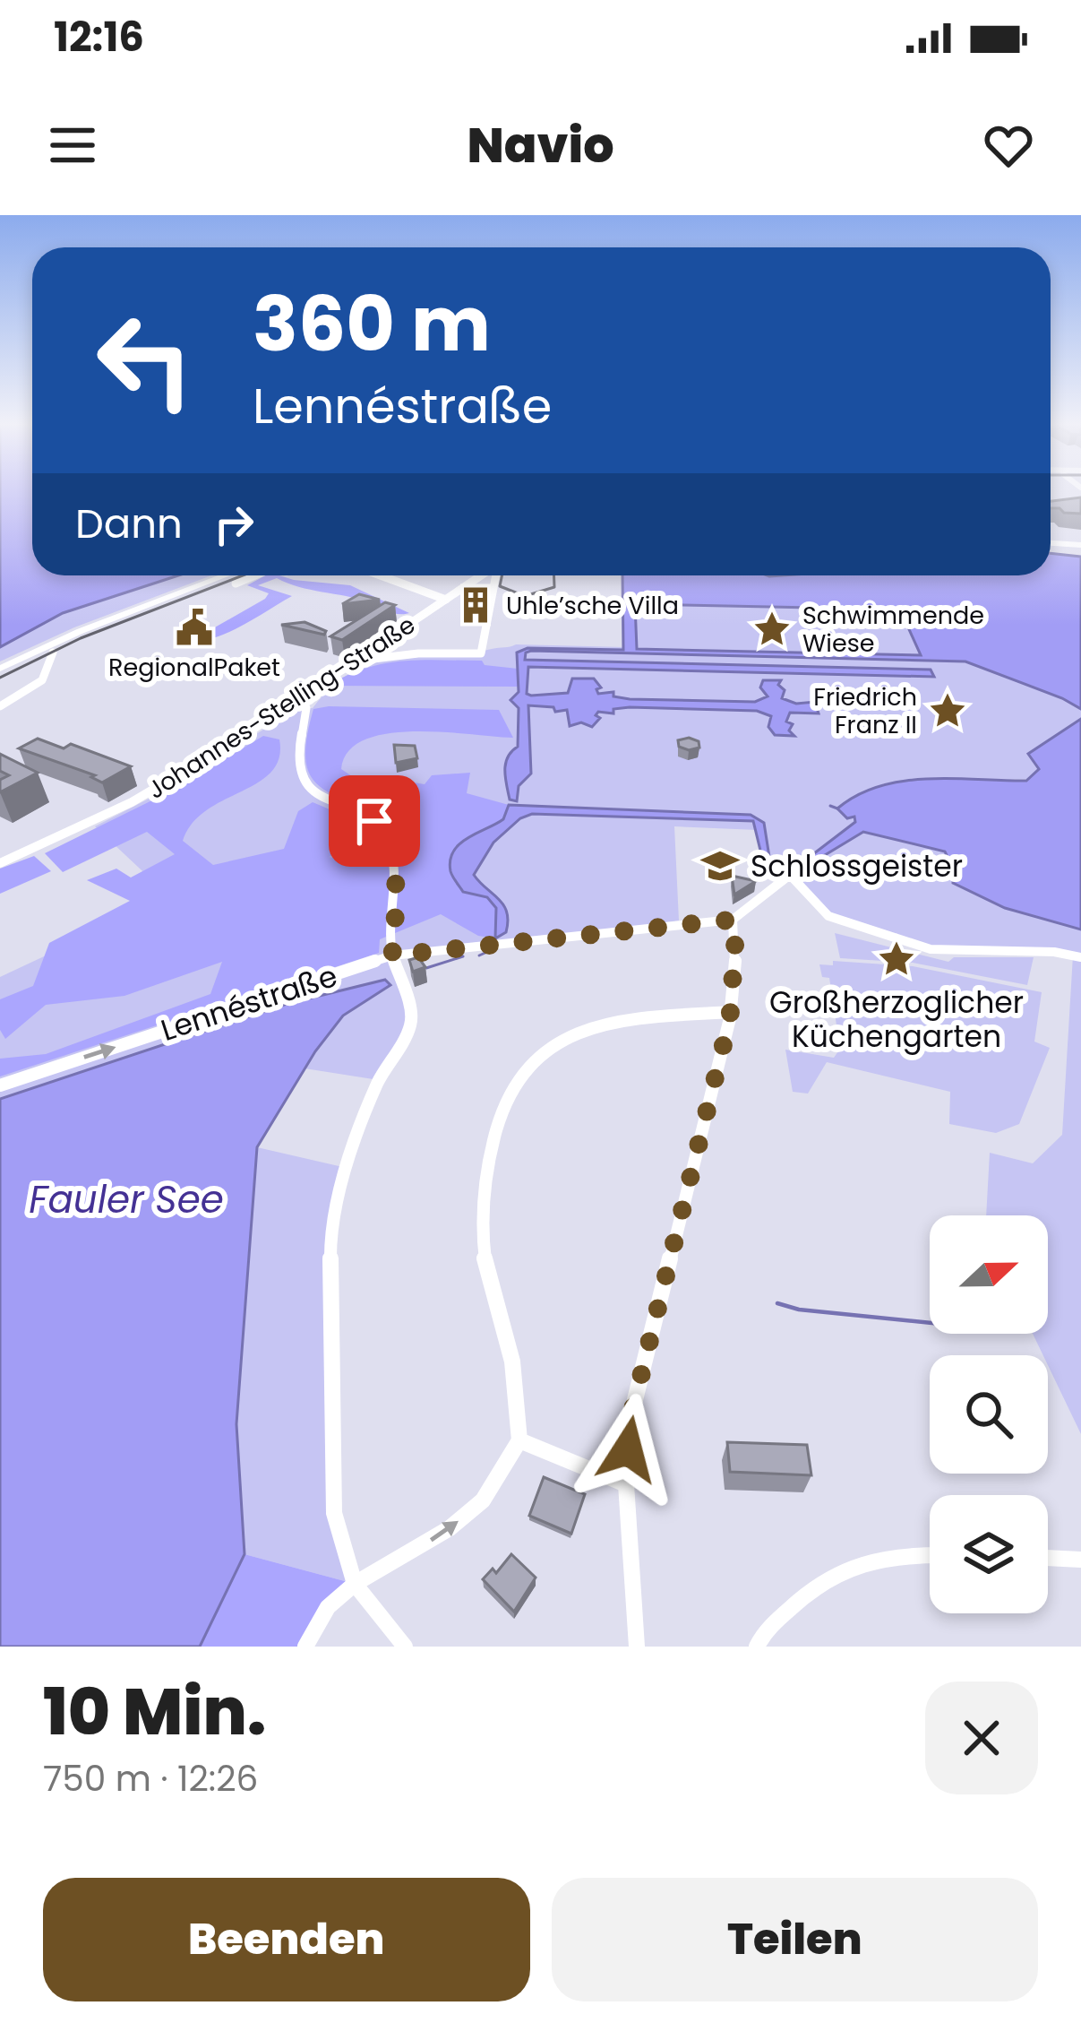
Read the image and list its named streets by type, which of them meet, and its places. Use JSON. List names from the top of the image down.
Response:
{
  "streets": {
    "street": ["Johannes-Stelling-Straße", "Lennéstraße"]
  },
  "one_way": ["Lennéstraße"],
  "water": ["Fauler See"],
  "places": {
    "building": ["Uhle’sche Villa"],
    "public building": ["RegionalPaket"],
    "place": ["Schwimmende Wiese", "Friedrich Franz II", "Großherzoglicher Küchengarten"],
    "school or university": ["Schlossgeister"]
  },
  "north": "right",
  "page": {
    "status": "12:16",
    "header": "Navio",
    "turn": ["360 m", "Lennéstraße"],
    "then": "Dann",
    "heading": ["10 Min.", "750 m · 12:26"],
    "buttons": ["Beenden", "Teilen"]
  }
}
